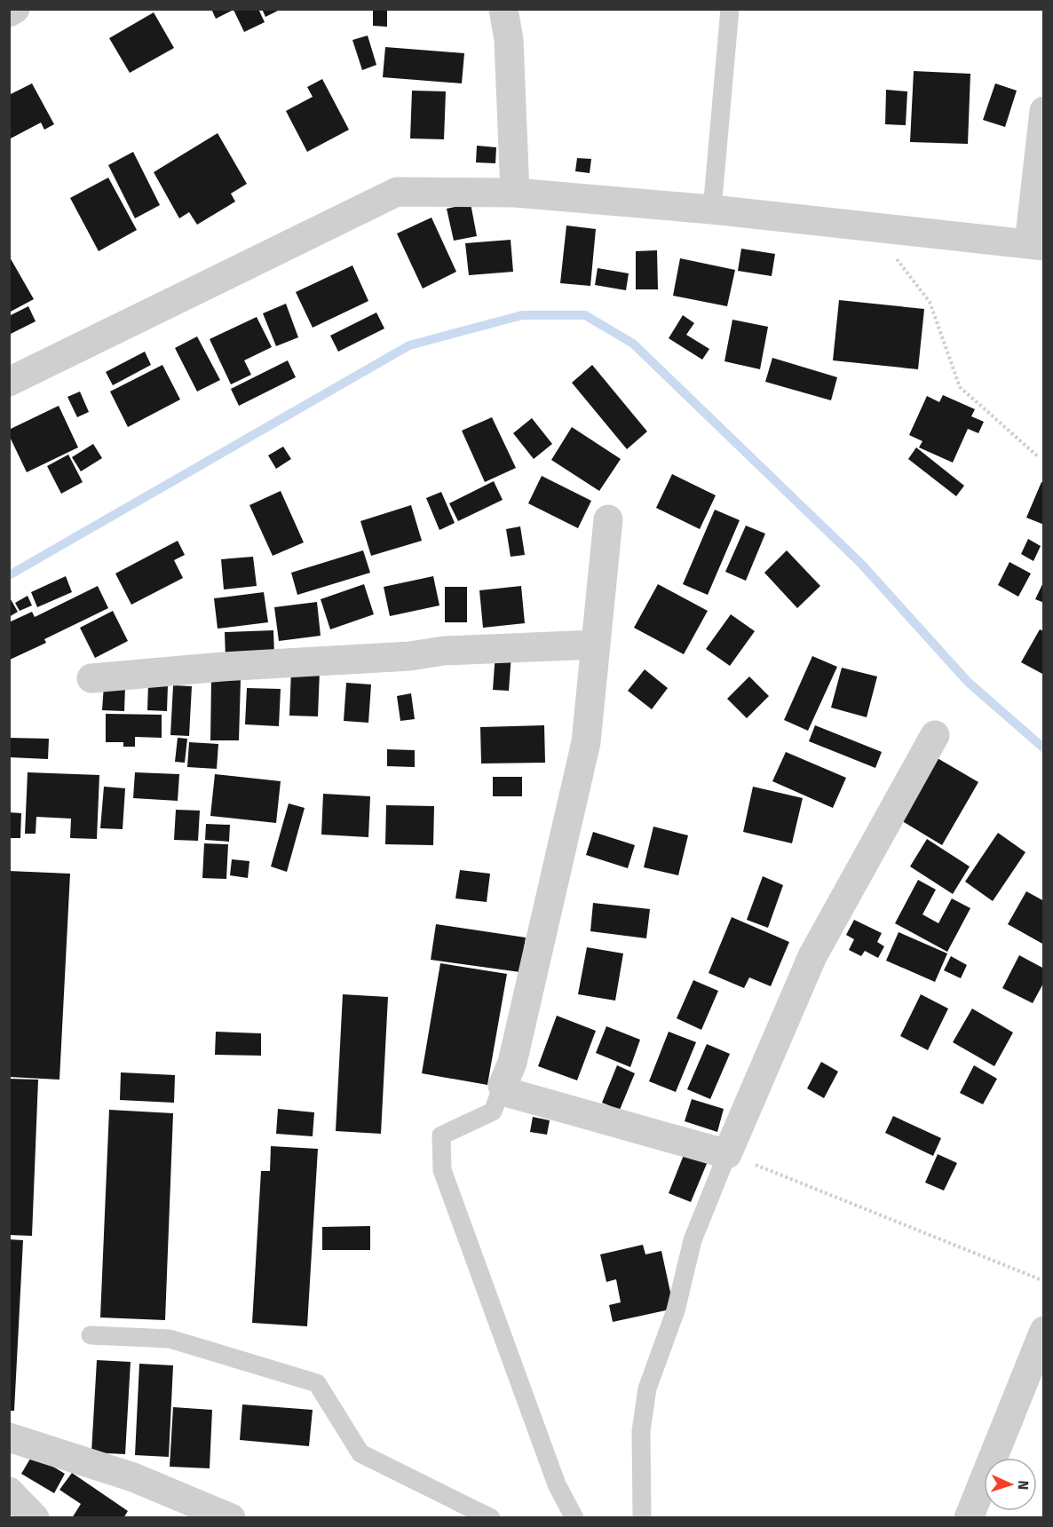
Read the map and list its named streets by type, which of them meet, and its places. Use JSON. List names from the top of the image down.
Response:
{
  "north": "right"
}
